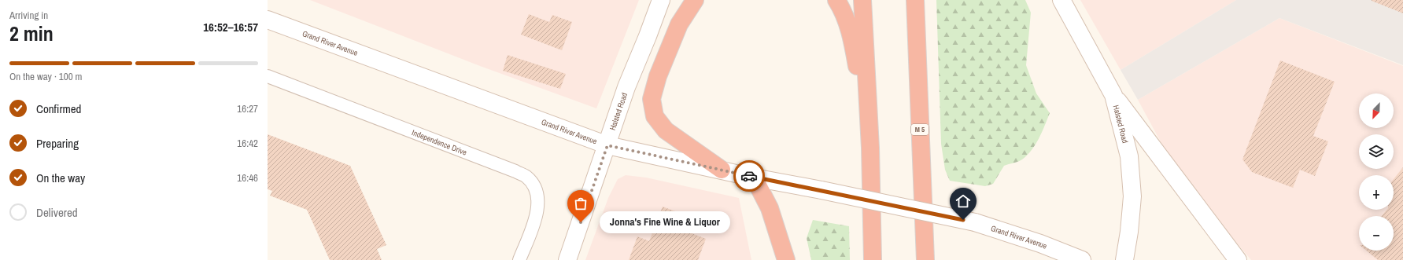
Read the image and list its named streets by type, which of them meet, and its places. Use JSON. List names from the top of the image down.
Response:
{
  "streets": {
    "highway": ["M 5"],
    "main road": ["Grand River Avenue", "Halsted Road"],
    "street": ["Independence Drive"]
  },
  "crossings": [
    ["Grand River Avenue", "Halsted Road"]
  ],
  "places": ["Jonna's Fine Wine & Liquor"],
  "north": "bottom left",
  "page": {
    "heading": ["2 min", "Arriving in", "16:52–16:57"],
    "bar": "On the way · 100 m",
    "list": [
      ["Confirmed", "16:27"],
      ["Preparing", "16:42"],
      ["On the way", "16:46"],
      "Delivered"
    ],
    "map_buttons": ["+", "−"],
    "bubble": "Jonna's Fine Wine & Liquor"
  }
}
